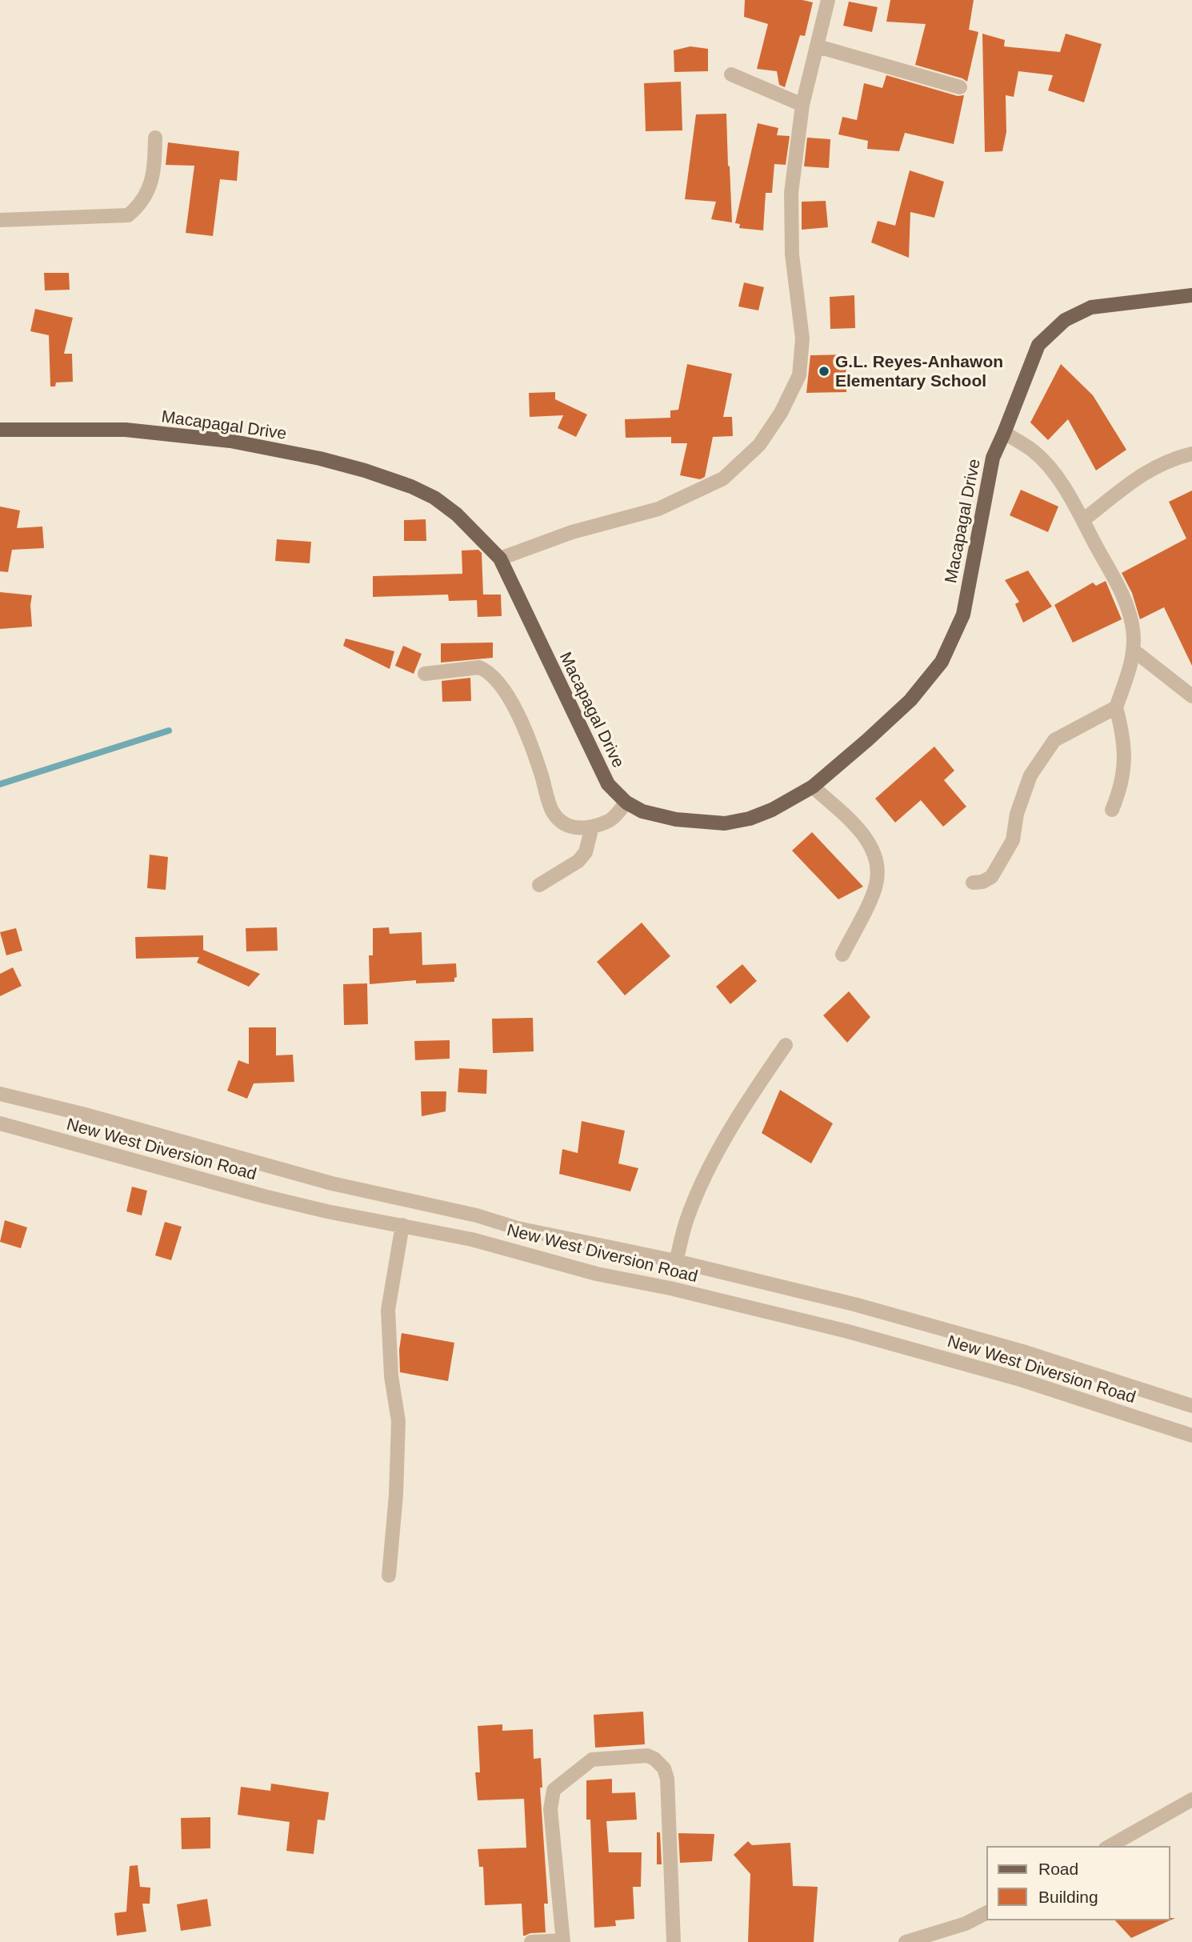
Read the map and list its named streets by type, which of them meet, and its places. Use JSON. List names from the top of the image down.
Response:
{
  "streets": {
    "main road": ["Macapagal Drive"],
    "street": ["New West Diversion Road"]
  },
  "places": ["G.L. Reyes-Anhawon Elementary School"],
  "legend": ["Road", "Building"]
}
